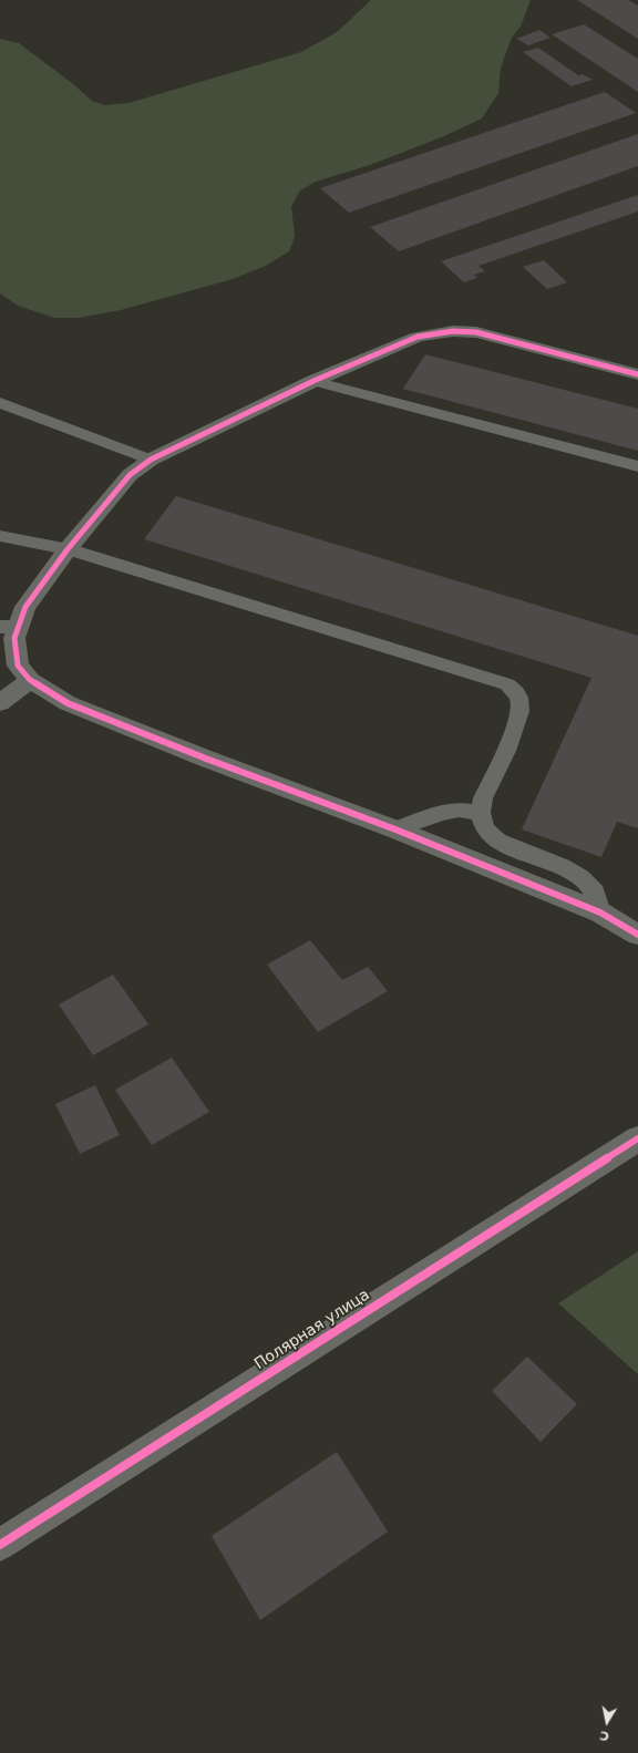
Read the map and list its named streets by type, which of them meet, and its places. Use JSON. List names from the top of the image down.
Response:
{
  "streets": {
    "street": ["Полярная улица"]
  },
  "north": "bottom"
}
